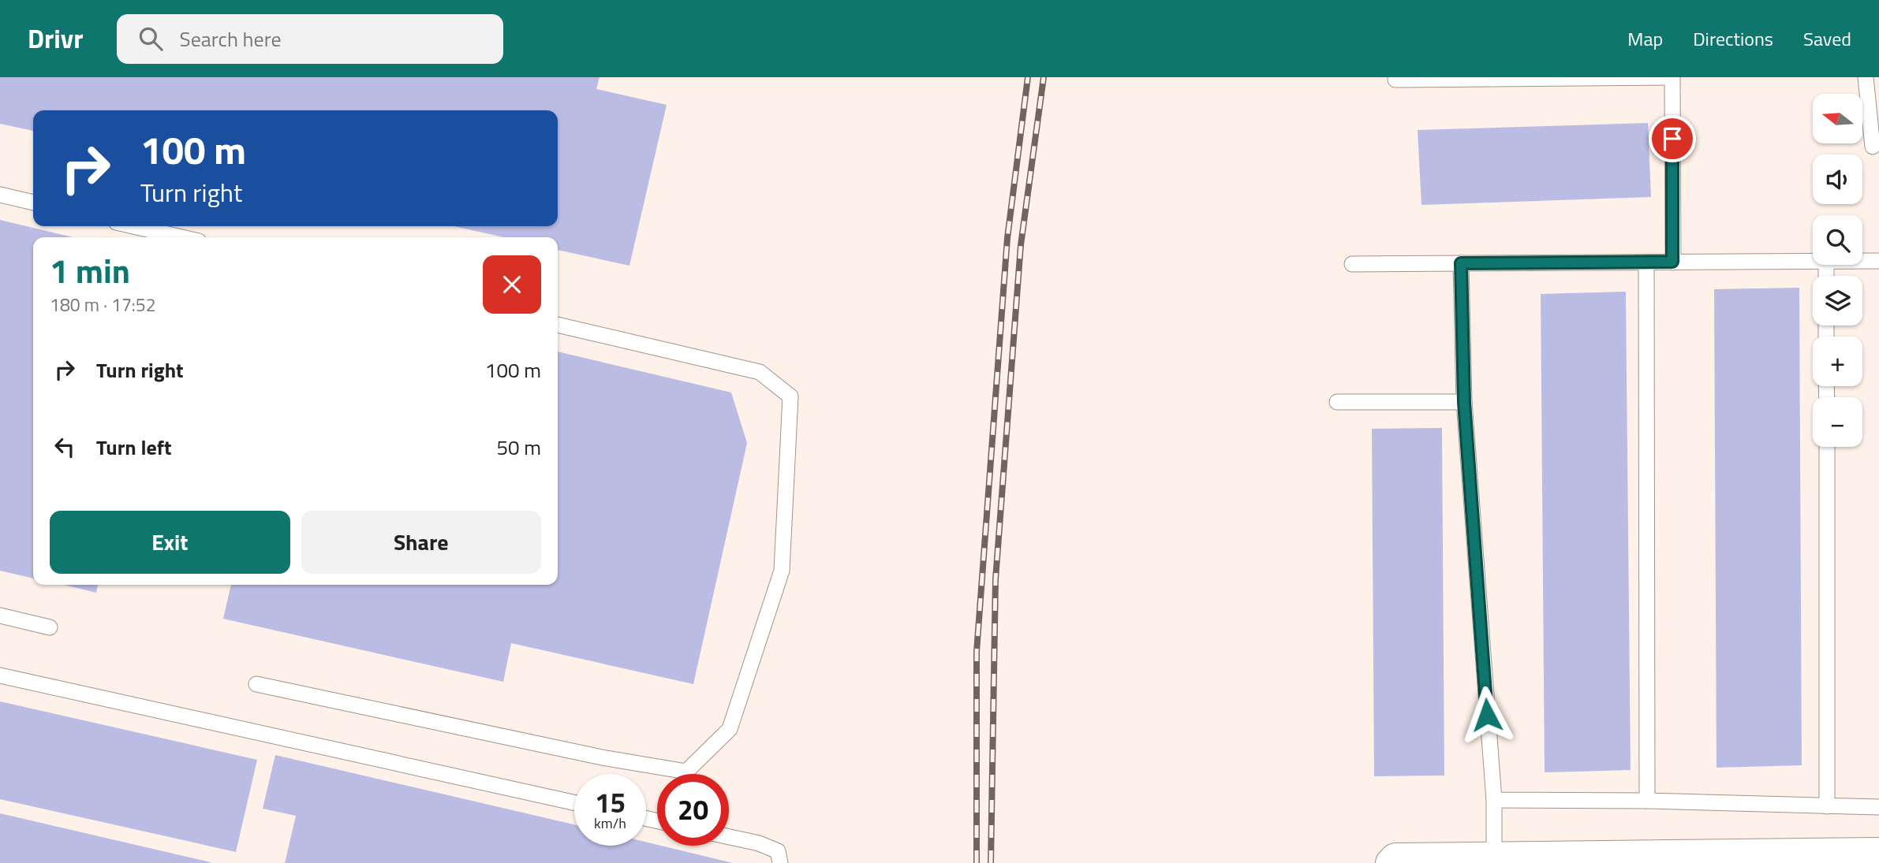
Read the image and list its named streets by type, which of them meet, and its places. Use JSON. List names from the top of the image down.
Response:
{
  "north": "left",
  "page": {
    "header": "Drivr",
    "search": "Search here",
    "nav": ["Map", "Directions", "Saved"],
    "map_buttons": ["+", "−"],
    "turn": ["100 m", "Turn right"],
    "heading": ["1 min", "180 m · 17:52"],
    "list": [
      {
        "name": "Turn right",
        "value": "100 m"
      },
      {
        "name": "Turn left",
        "value": "50 m"
      }
    ],
    "buttons": ["Exit", "Share"],
    "speed": "15 km/h",
    "limit": "20"
  }
}
